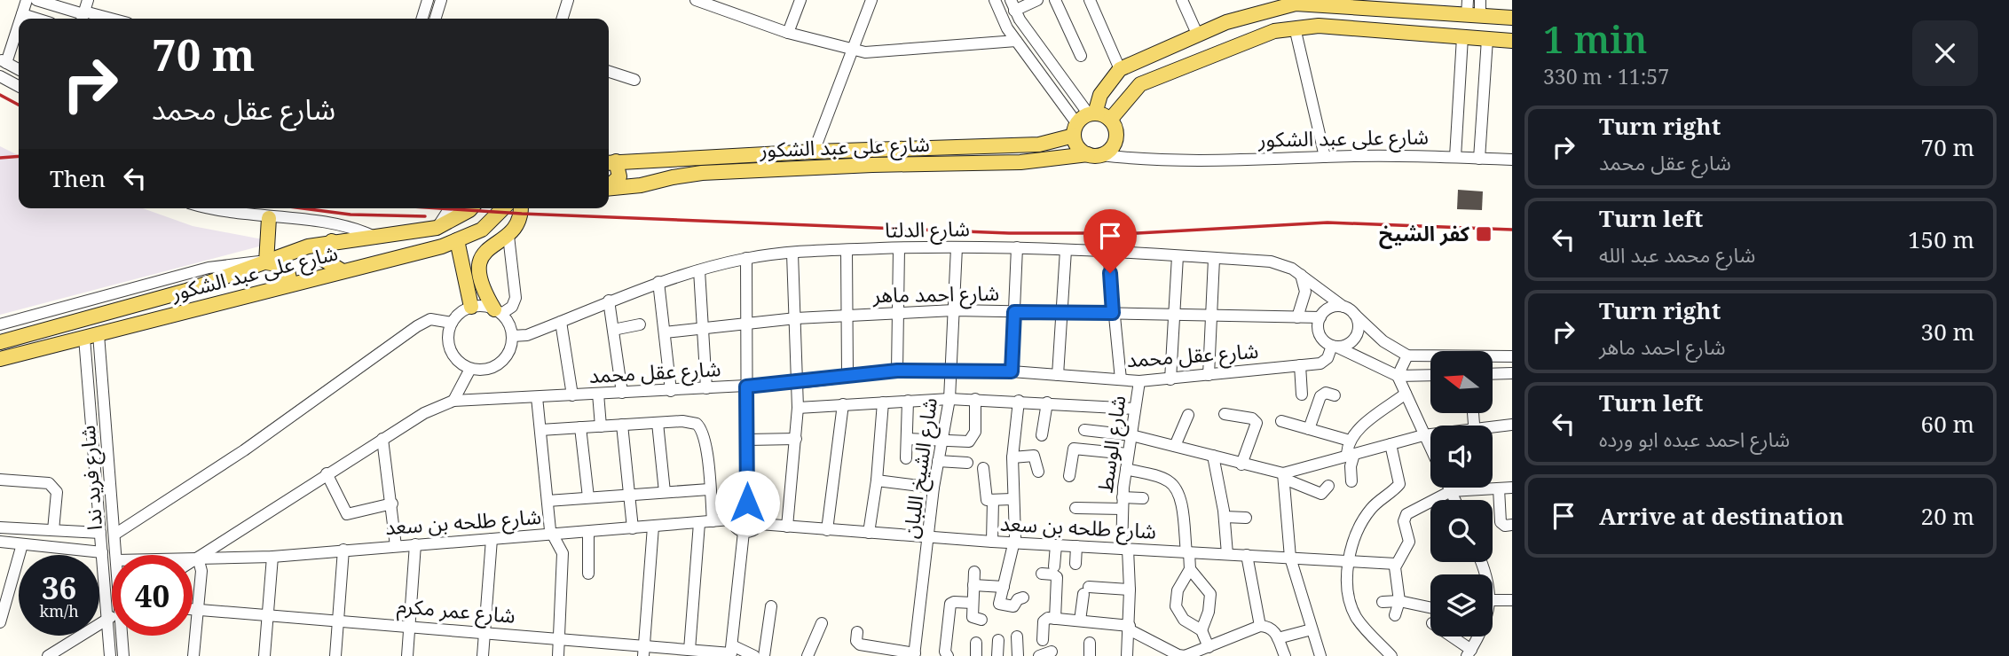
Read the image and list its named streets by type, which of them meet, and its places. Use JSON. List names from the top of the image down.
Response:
{
  "streets": {
    "main road": ["شارع على عبد الشكور"],
    "street": [
      "شارع الدلتا",
      "شارع احمد ماهر",
      "شارع عقل محمد",
      "شارع الوسط",
      "شارع الشيخ اللبان",
      "شارع فريد ندا",
      "شارع طلحه بن سعد",
      "شارع عمر مكرم"
    ]
  },
  "crossings": [
    ["شارع على عبد الشكور", "شارع فريد ندا"],
    ["شارع الدلتا", "شارع احمد ماهر"],
    ["شارع الدلتا", "شارع عقل محمد"],
    ["شارع الدلتا", "شارع الشيخ اللبان"],
    ["شارع احمد ماهر", "شارع عقل محمد"],
    ["شارع احمد ماهر", "شارع الشيخ اللبان"],
    ["شارع عقل محمد", "شارع الوسط"],
    ["شارع عقل محمد", "شارع الشيخ اللبان"],
    ["شارع عقل محمد", "شارع طلحه بن سعد"],
    ["شارع الوسط", "شارع طلحه بن سعد"],
    ["شارع الشيخ اللبان", "شارع طلحه بن سعد"]
  ],
  "places": {
    "transit": ["كفر الشيخ"]
  },
  "north": "left",
  "page": {
    "heading": ["1 min", "330 m · 11:57"],
    "turn": ["70 m", "شارع عقل محمد"],
    "list": [
      {
        "name": "Turn right",
        "note": "شارع عقل محمد",
        "value": "70 m"
      },
      {
        "name": "Turn left",
        "note": "شارع محمد عبد الله",
        "value": "150 m"
      },
      {
        "name": "Turn right",
        "note": "شارع احمد ماهر",
        "value": "30 m"
      },
      {
        "name": "Turn left",
        "note": "شارع احمد عبده ابو ورده",
        "value": "60 m"
      },
      {
        "name": "Arrive at destination",
        "value": "20 m"
      }
    ],
    "then": "Then",
    "speed": "36 km/h",
    "limit": "40"
  }
}
